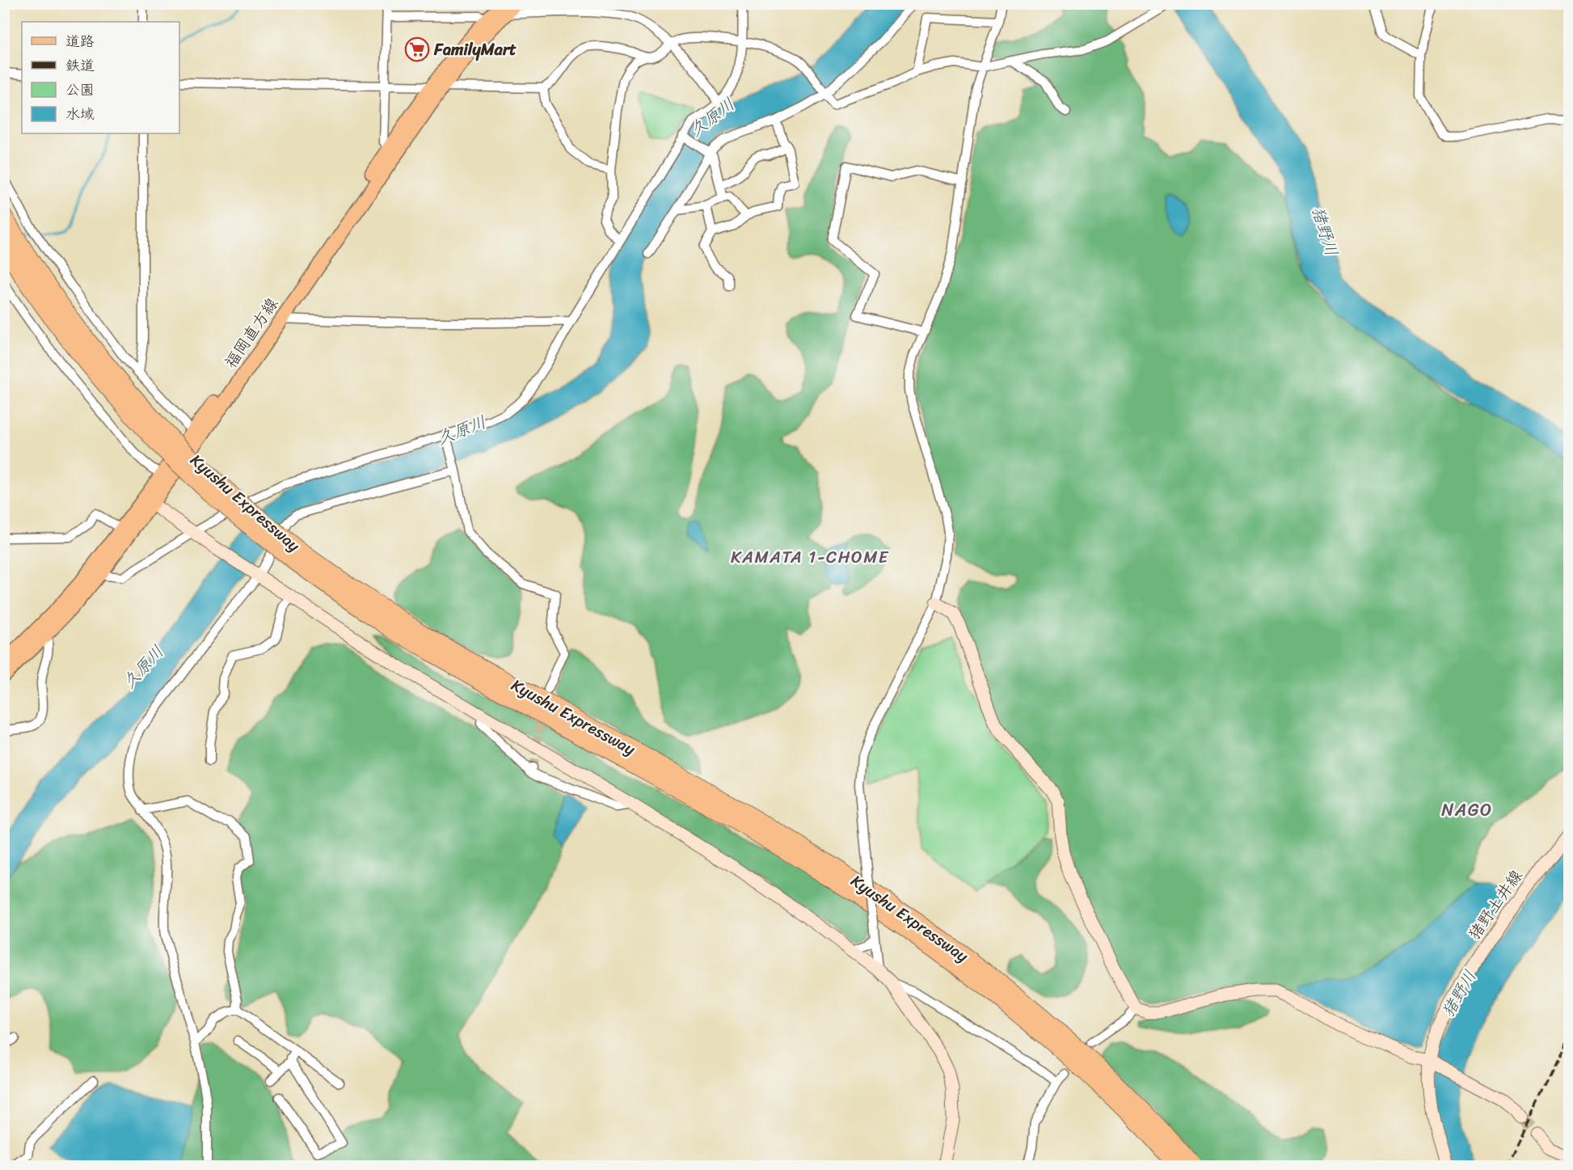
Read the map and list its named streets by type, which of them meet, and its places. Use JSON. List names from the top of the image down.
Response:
{
  "streets": {
    "highway": ["Kyushu Expressway"],
    "main road": ["福岡直方線"],
    "street": ["猪野土井線"]
  },
  "districts": ["KAMATA 1-CHOME", "NAGO"],
  "water": ["久原川", "猪野川"],
  "places": {
    "supermarket": ["FamilyMart"]
  },
  "legend": [
    "道路",
    "鉄道",
    "公園",
    "水域"
  ]
}
